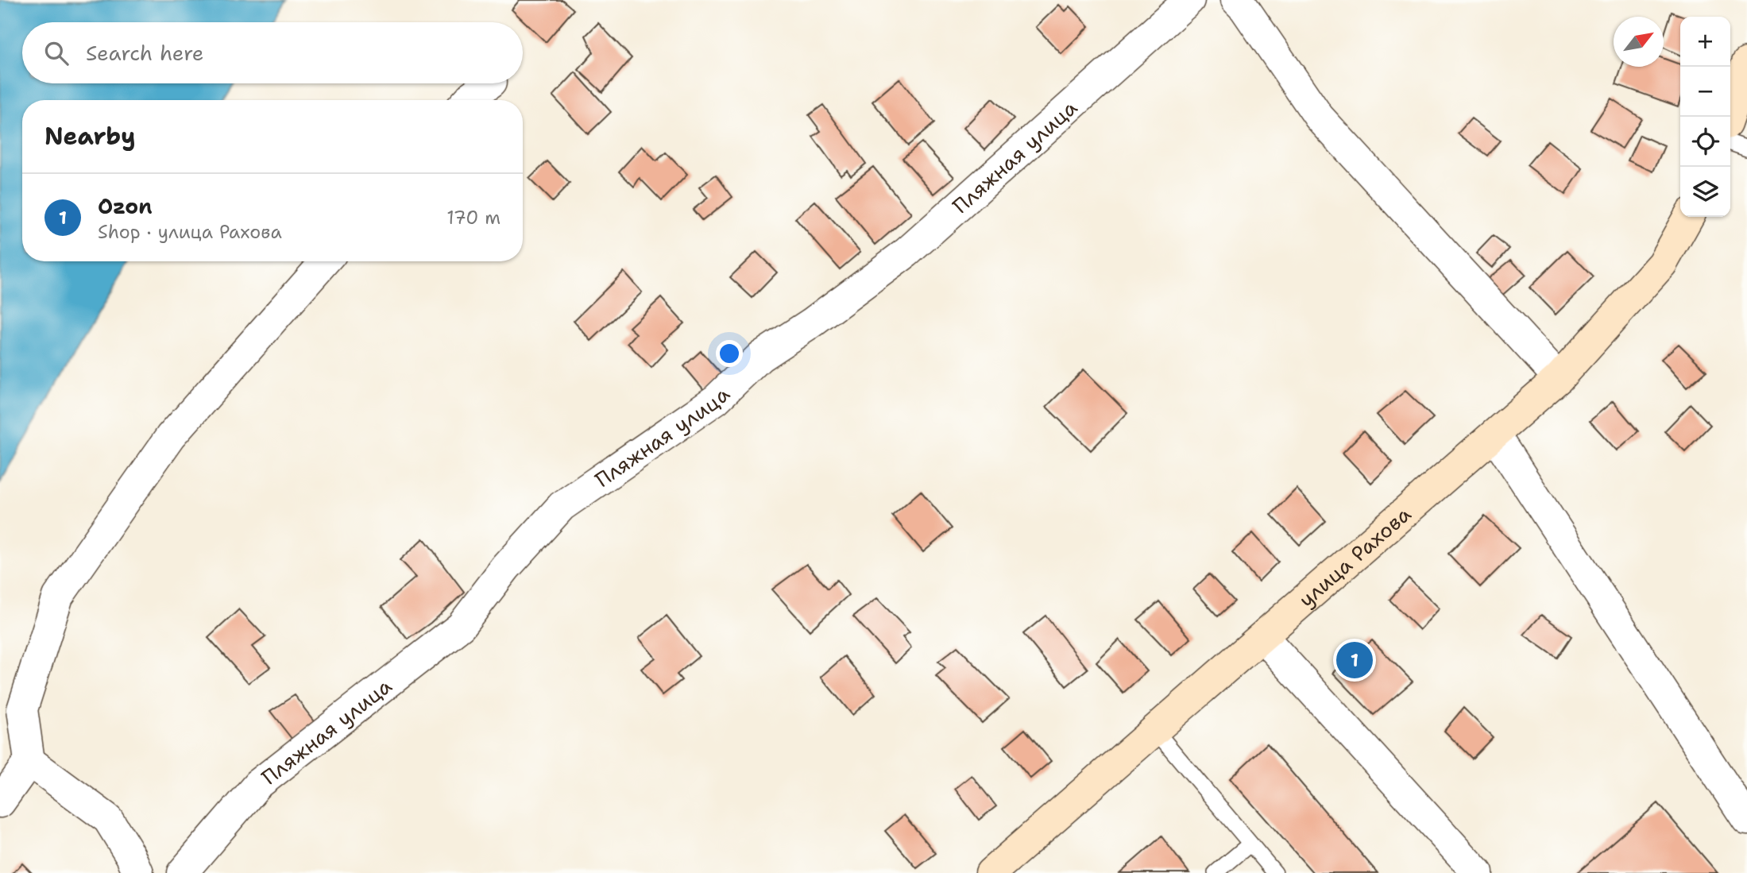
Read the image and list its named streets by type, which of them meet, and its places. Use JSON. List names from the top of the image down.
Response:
{
  "streets": {
    "main road": ["улица Рахова"],
    "street": ["Пляжная улица"]
  },
  "north": "top right",
  "page": {
    "map_buttons": ["+", "−"],
    "search": "Search here",
    "heading": "Nearby",
    "list": [
      {
        "mark": "1",
        "name": "Ozon",
        "note": "Shop · улица Рахова",
        "value": "170 m"
      }
    ],
    "pins": "1"
  }
}
